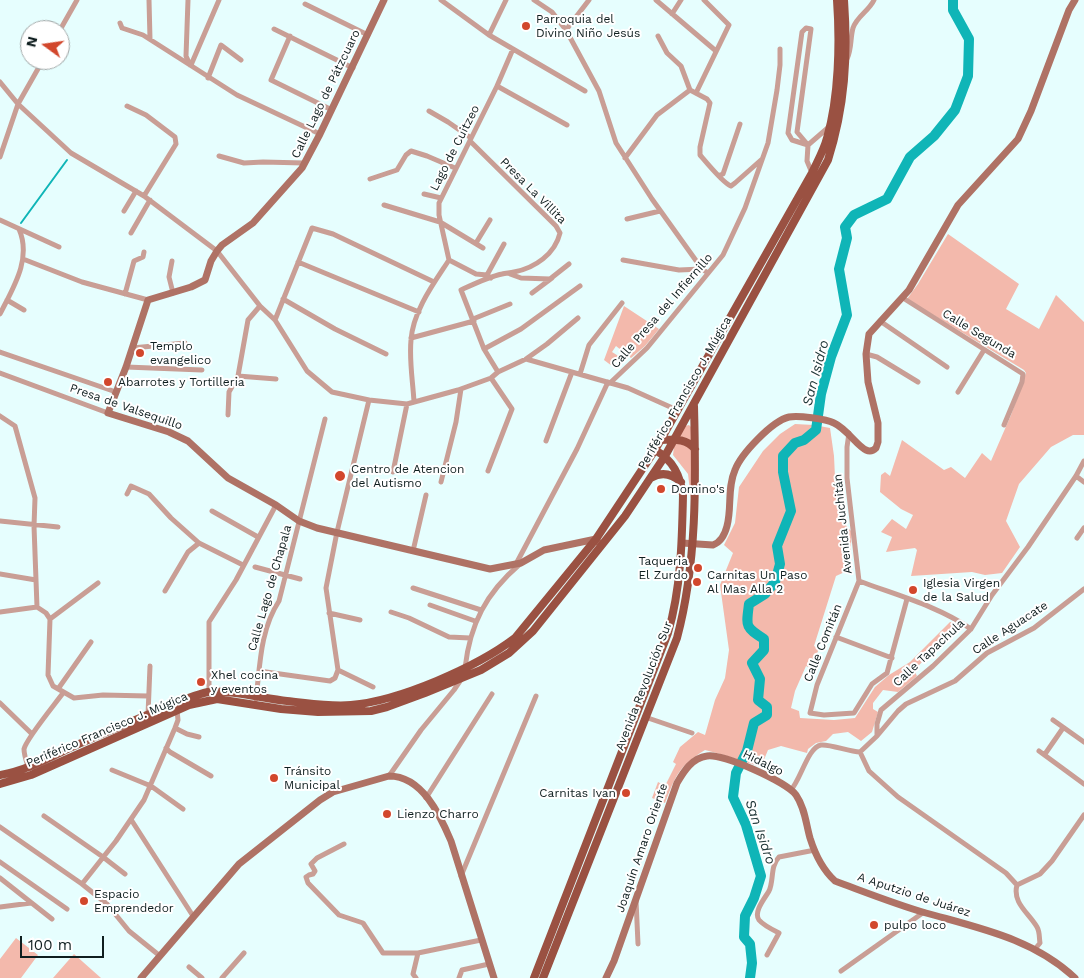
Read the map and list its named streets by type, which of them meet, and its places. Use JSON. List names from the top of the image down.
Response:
{
  "streets": {
    "main road": ["Periférico Francisco J. Múgica", "Avenida Revolución Sur"],
    "street": [
      "Calle Lago de Pátzcuaro",
      "Lago de Cuitzeo",
      "Presa La Villita",
      "Calle Presa del Infiernillo",
      "Calle Segunda",
      "Presa de Valsequillo",
      "Avenida Juchitán",
      "Calle Lago de Chapala",
      "Calle Aguacate",
      "Calle Comitán",
      "Calle Tapachula",
      "Hidalgo",
      "Joaquín Amaro Oriente",
      "A Aputzio de Juárez"
    ]
  },
  "crossings": [
    ["Lago de Cuitzeo", "Presa La Villita"],
    ["Calle Presa del Infiernillo", "Periférico Francisco J. Múgica"],
    ["Calle Presa del Infiernillo", "Presa de Valsequillo"],
    ["Periférico Francisco J. Múgica", "Presa de Valsequillo"],
    ["Periférico Francisco J. Múgica", "Calle Lago de Chapala"],
    ["Periférico Francisco J. Múgica", "Avenida Revolución Sur"],
    ["Presa de Valsequillo", "Calle Lago de Chapala"],
    ["Avenida Juchitán", "Calle Comitán"],
    ["Avenida Juchitán", "Calle Tapachula"],
    ["Calle Aguacate", "Calle Tapachula"],
    ["Hidalgo", "Joaquín Amaro Oriente"],
    ["Hidalgo", "A Aputzio de Juárez"]
  ],
  "water": ["San Isidro"],
  "places": [
    "Parroquia del Divino Niño Jesús",
    "Templo evangelico",
    "Abarrotes y Tortilleria",
    "Centro de Atencion del Autismo",
    "Domino's",
    "Taqueria El Zurdo",
    "Carnitas Un Paso Al Mas Alla 2",
    "Iglesia Virgen de la Salud",
    "Xhel cocina y eventos",
    "Tránsito Municipal",
    "Carnitas Ivan",
    "Lienzo Charro",
    "Espacio Emprendedor",
    "pulpo loco"
  ],
  "scale_bar": "100 m",
  "north": "left"
}
